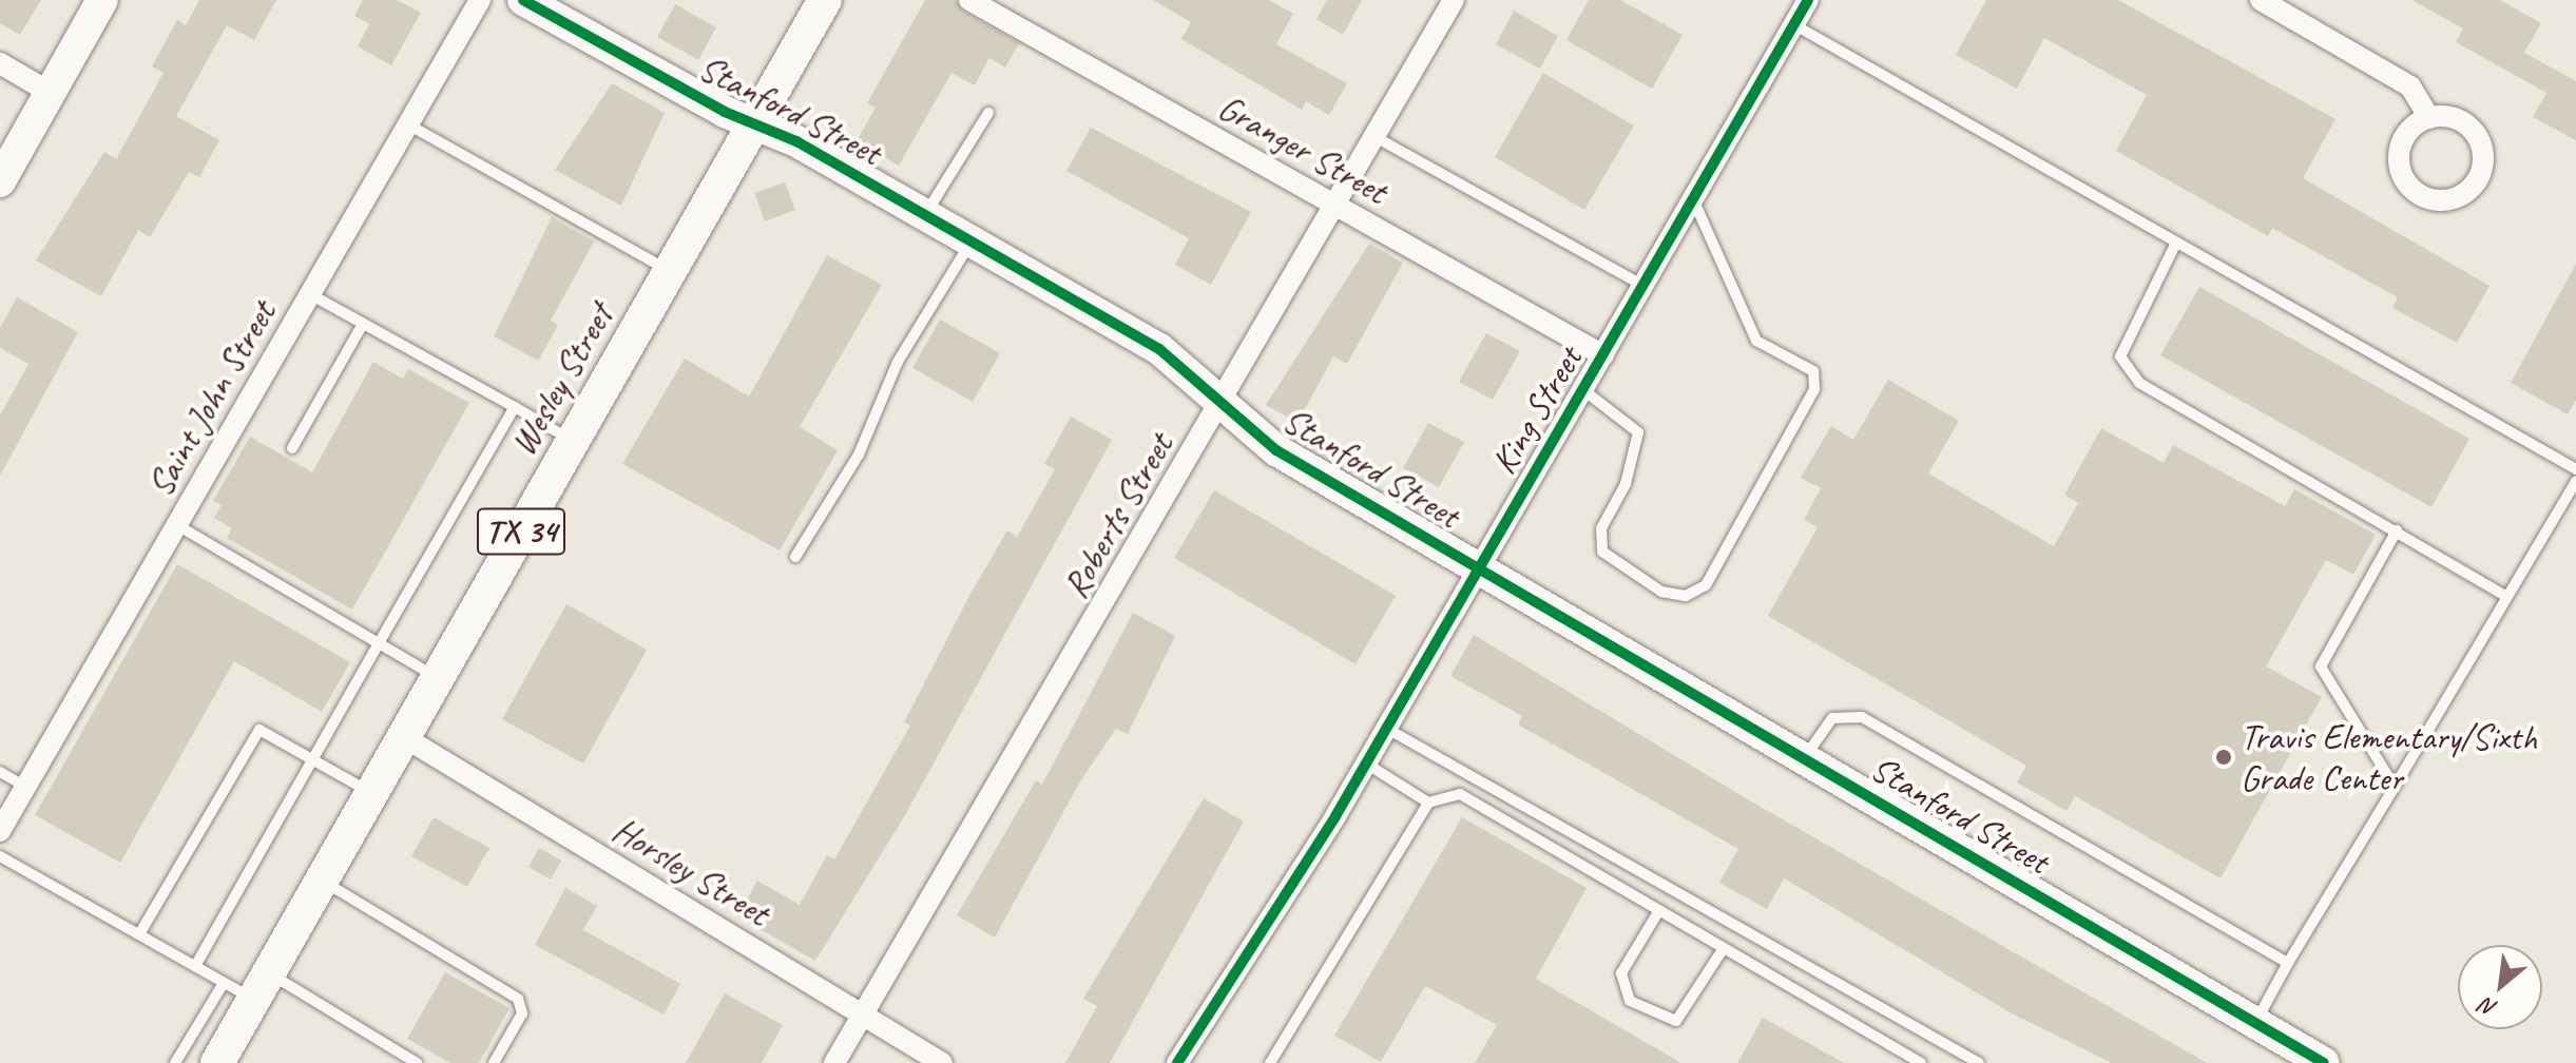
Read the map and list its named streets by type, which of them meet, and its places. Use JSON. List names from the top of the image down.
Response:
{
  "streets": {
    "main road": ["Wesley Street", "TX 34"],
    "street": [
      "Stanford Street",
      "Granger Street",
      "Saint John Street",
      "King Street",
      "Roberts Street",
      "Horsley Street"
    ]
  },
  "crossings": [
    ["Stanford Street", "Wesley Street"],
    ["Stanford Street", "King Street"],
    ["Stanford Street", "Roberts Street"],
    ["Granger Street", "King Street"],
    ["Granger Street", "Roberts Street"],
    ["Wesley Street", "Horsley Street"],
    ["Roberts Street", "Horsley Street"]
  ],
  "places": ["Travis Elementary/Sixth Grade Center"],
  "north": "bottom left"
}
